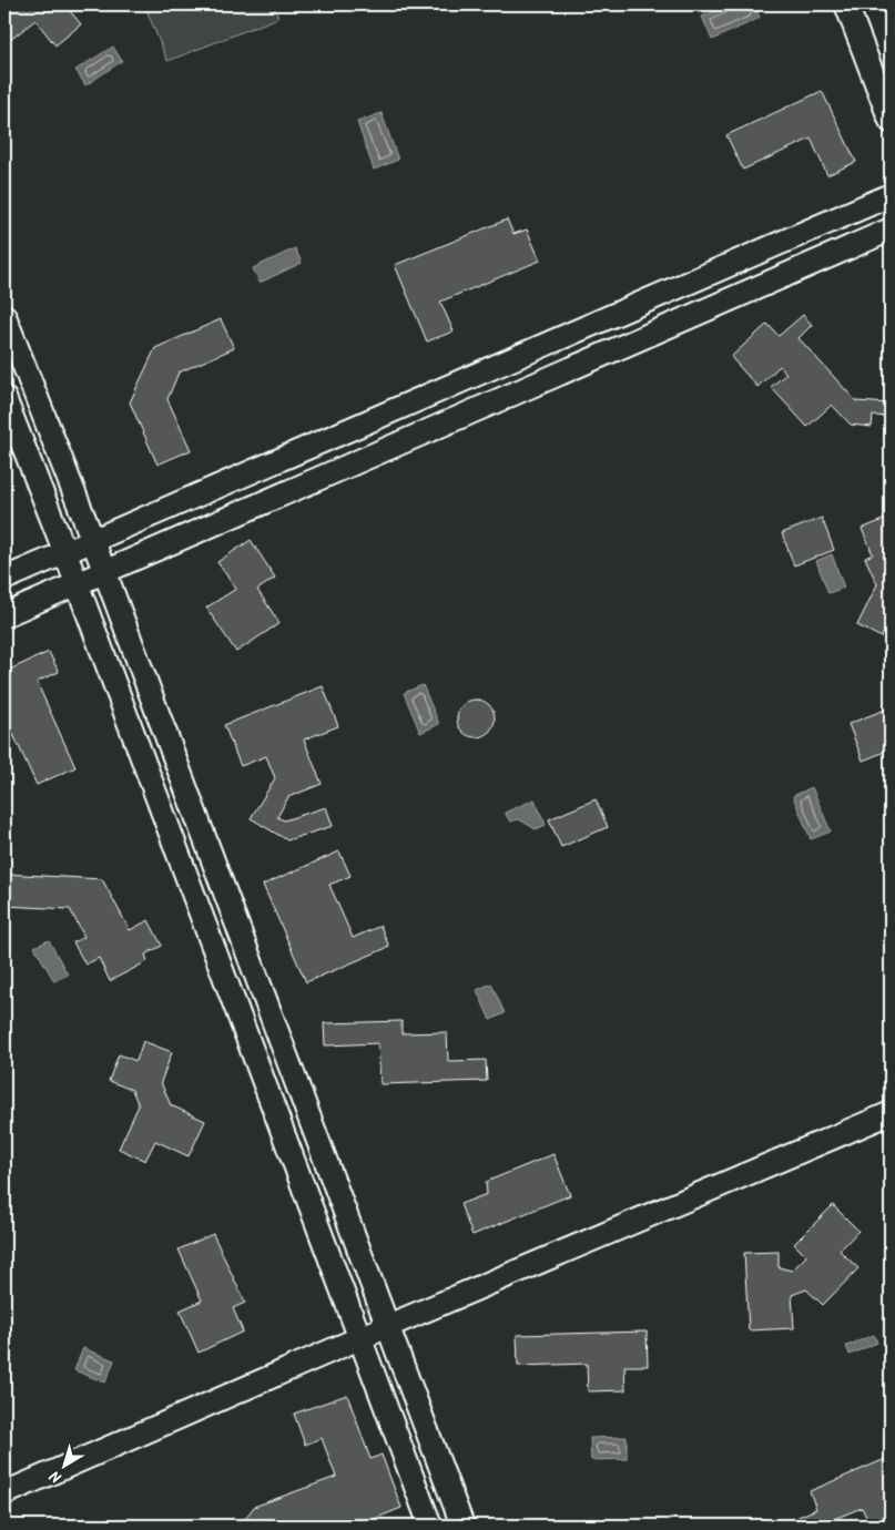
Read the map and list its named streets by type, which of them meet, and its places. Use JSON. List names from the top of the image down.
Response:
{
  "north": "bottom left"
}
